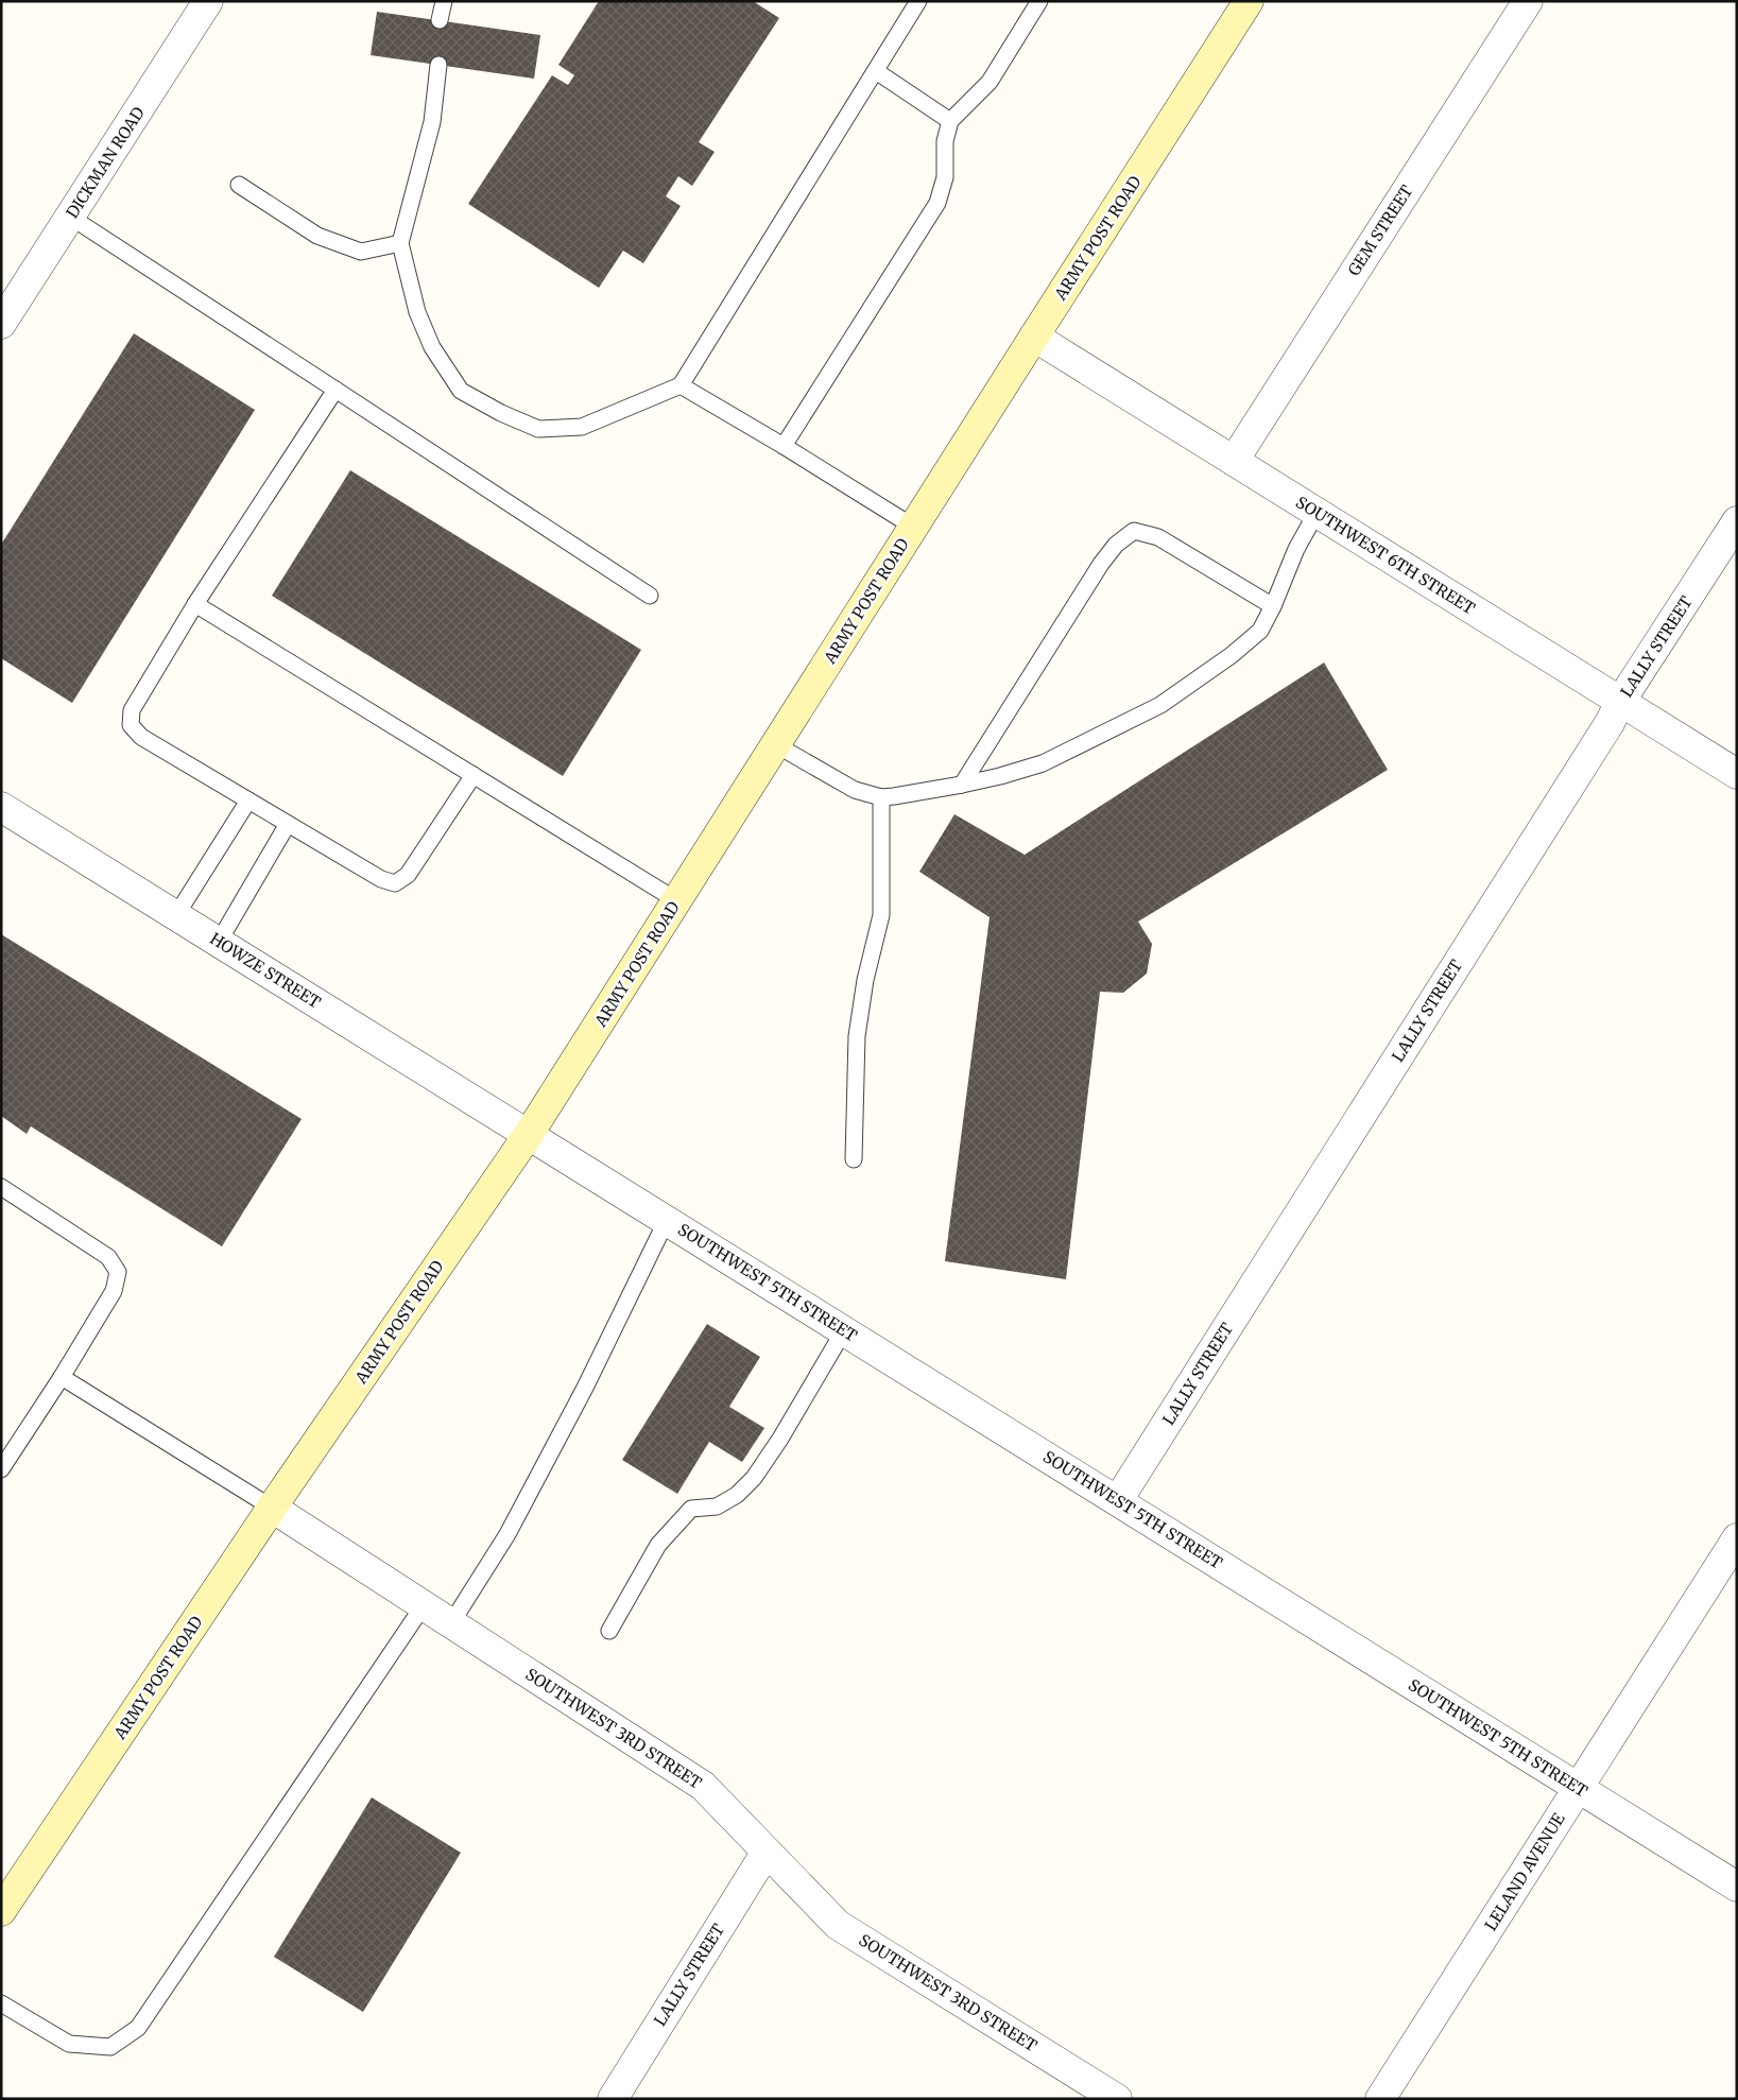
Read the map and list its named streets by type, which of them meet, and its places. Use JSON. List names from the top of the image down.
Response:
{
  "streets": {
    "main road": ["ARMY POST ROAD"],
    "street": [
      "DICKMAN ROAD",
      "GEM STREET",
      "SOUTHWEST 6TH STREET",
      "LALLY STREET",
      "HOWZE STREET",
      "SOUTHWEST 5TH STREET",
      "SOUTHWEST 3RD STREET",
      "LELAND AVENUE"
    ]
  },
  "crossings": [
    ["GEM STREET", "SOUTHWEST 6TH STREET"],
    ["ARMY POST ROAD", "SOUTHWEST 6TH STREET"],
    ["ARMY POST ROAD", "HOWZE STREET"],
    ["ARMY POST ROAD", "SOUTHWEST 5TH STREET"],
    ["ARMY POST ROAD", "SOUTHWEST 3RD STREET"],
    ["SOUTHWEST 6TH STREET", "LALLY STREET"],
    ["LALLY STREET", "SOUTHWEST 5TH STREET"],
    ["LALLY STREET", "SOUTHWEST 3RD STREET"],
    ["HOWZE STREET", "SOUTHWEST 5TH STREET"],
    ["SOUTHWEST 5TH STREET", "LELAND AVENUE"]
  ]
}
